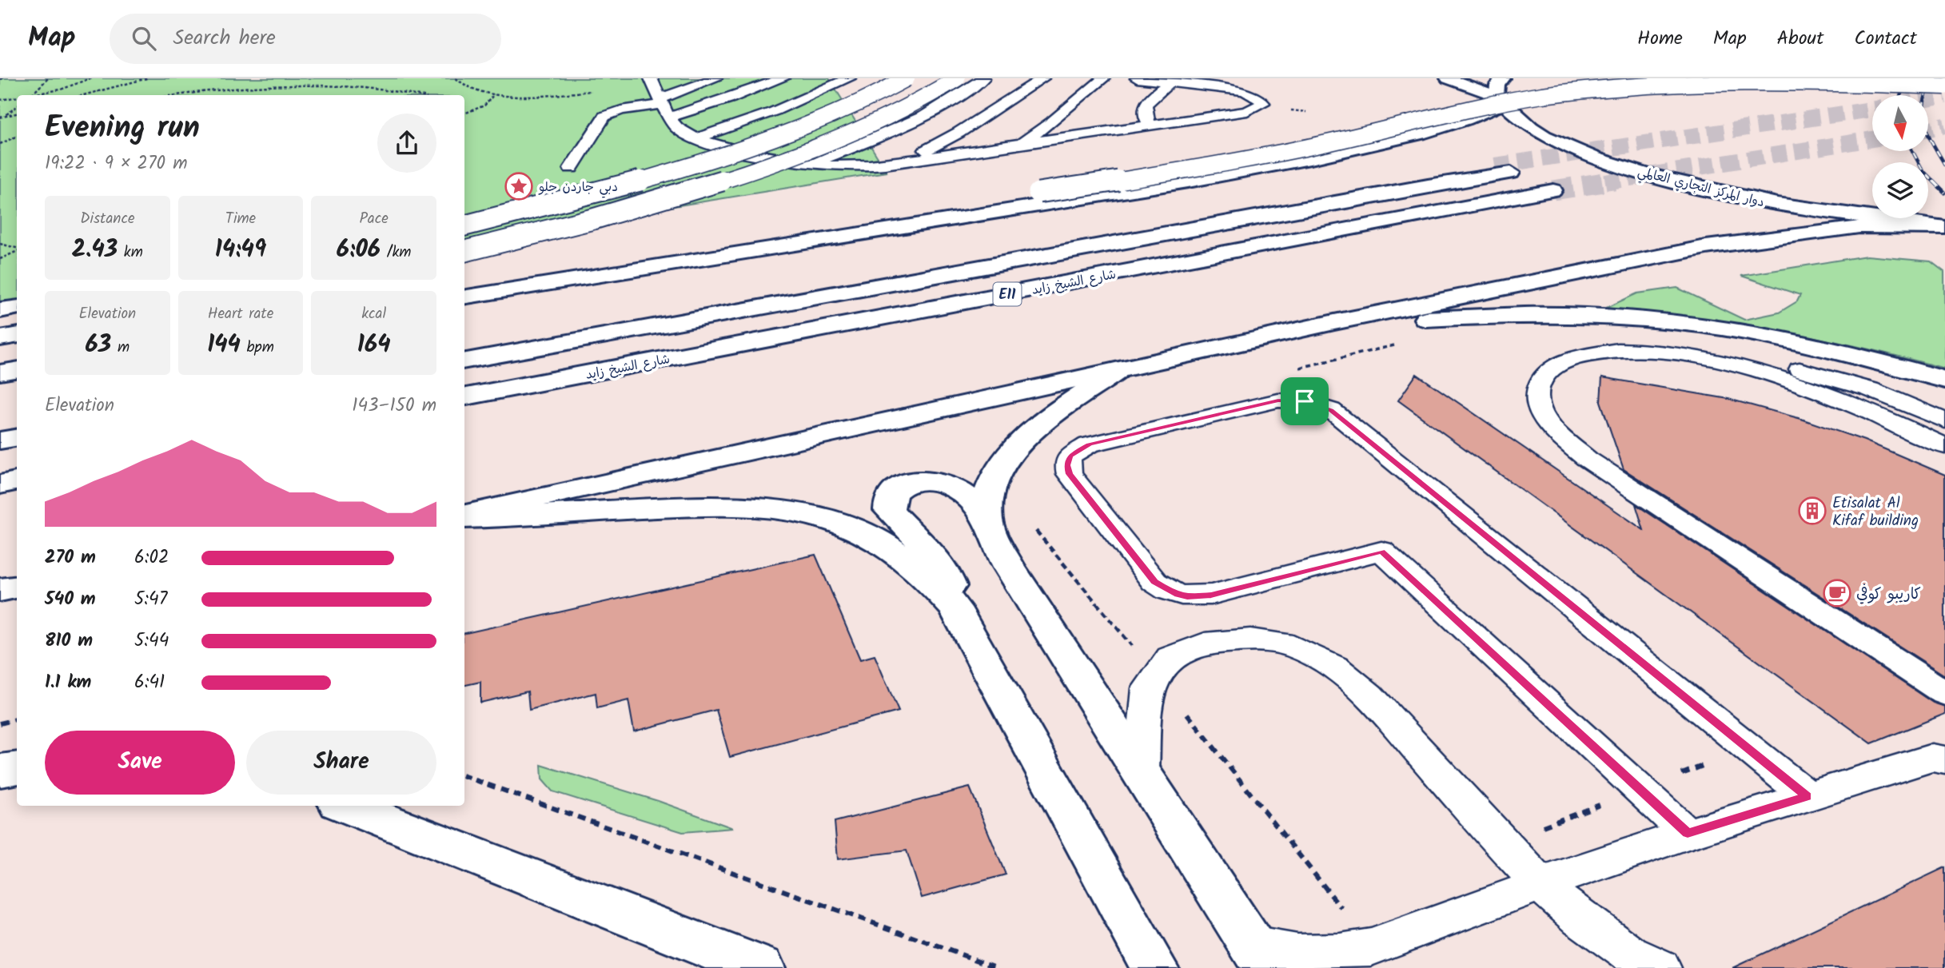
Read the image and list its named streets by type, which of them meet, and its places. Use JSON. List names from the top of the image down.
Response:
{
  "streets": {
    "main road": ["دوار المركز التجاري العالمي", "شارع الشيخ زايد", "E11"]
  },
  "places": {
    "place": ["دبي جاردن جلو"],
    "building": ["Etisalat Al Kifaf building"],
    "cafe": ["كاريبو كوفي"]
  },
  "north": "bottom",
  "page": {
    "header": "Map",
    "search": "Search here",
    "nav": [
      "Home",
      "Map",
      "About",
      "Contact"
    ],
    "heading": ["Evening run", "19:22 · 9 × 270 m"],
    "stats": [
      ["Distance", "2.43 km"],
      ["Time", "14:49"],
      ["Pace", "6:06 /km"],
      ["Elevation", "63 m"],
      ["Heart rate", "144 bpm"],
      ["kcal", "164"]
    ],
    "chart": ["Elevation", "143–150 m"],
    "list": [
      {
        "name": "270 m",
        "note": "6:02"
      },
      {
        "name": "540 m",
        "note": "5:47"
      },
      {
        "name": "810 m",
        "note": "5:44"
      },
      {
        "name": "1.1 km",
        "note": "6:41"
      }
    ],
    "buttons": ["Save", "Share"]
  }
}
